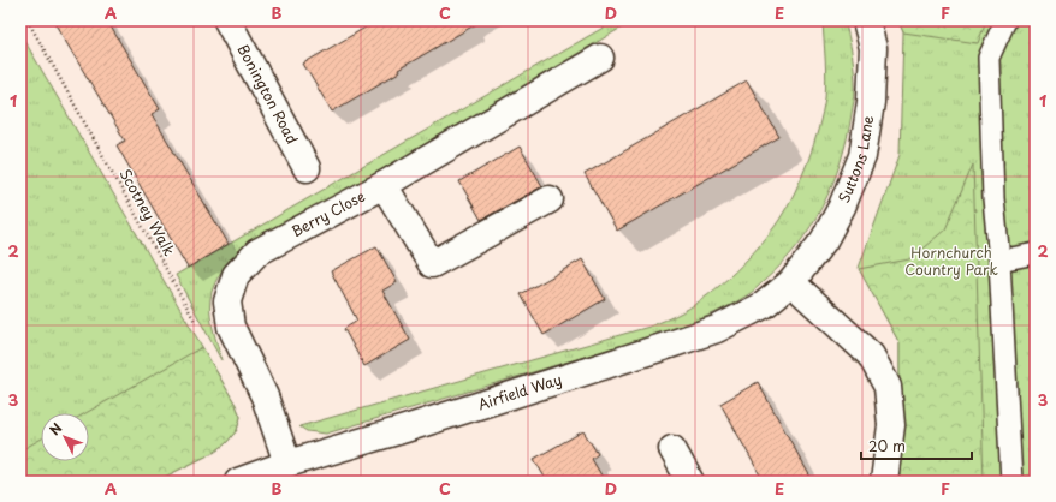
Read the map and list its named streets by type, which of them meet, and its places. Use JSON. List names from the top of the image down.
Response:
{
  "streets": {
    "street": [
      "Bonington Road",
      "Suttons Lane",
      "Berry Close",
      "Airfield Way"
    ],
    "path": ["Scotney Walk"]
  },
  "crossings": [
    ["Suttons Lane", "Airfield Way"],
    ["Berry Close", "Airfield Way"]
  ],
  "parks": ["Hornchurch Country Park"],
  "scale_bar": "20 m",
  "north": "top left",
  "grid": {
    "columns": [
      "A",
      "B",
      "C",
      "D",
      "E",
      "F"
    ],
    "rows": ["1", "2", "3"]
  }
}
